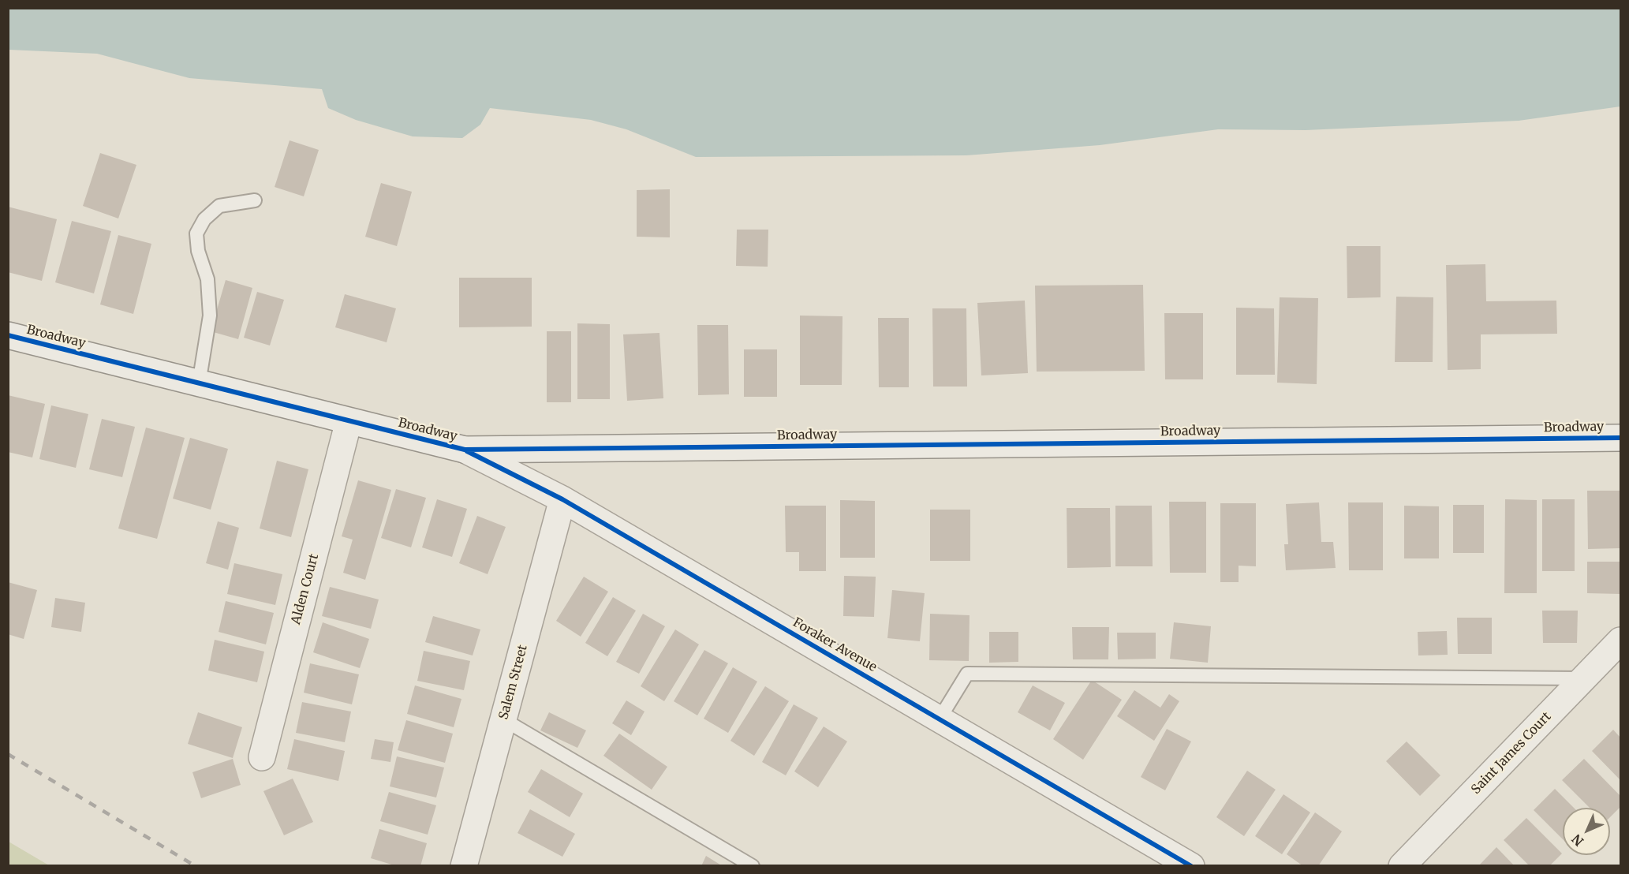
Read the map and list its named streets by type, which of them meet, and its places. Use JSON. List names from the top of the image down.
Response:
{
  "streets": {
    "street": [
      "Broadway",
      "Alden Court",
      "Foraker Avenue",
      "Salem Street",
      "Saint James Court"
    ]
  },
  "crossings": [
    ["Broadway", "Alden Court"],
    ["Broadway", "Foraker Avenue"],
    ["Foraker Avenue", "Salem Street"]
  ],
  "north": "bottom left"
}
